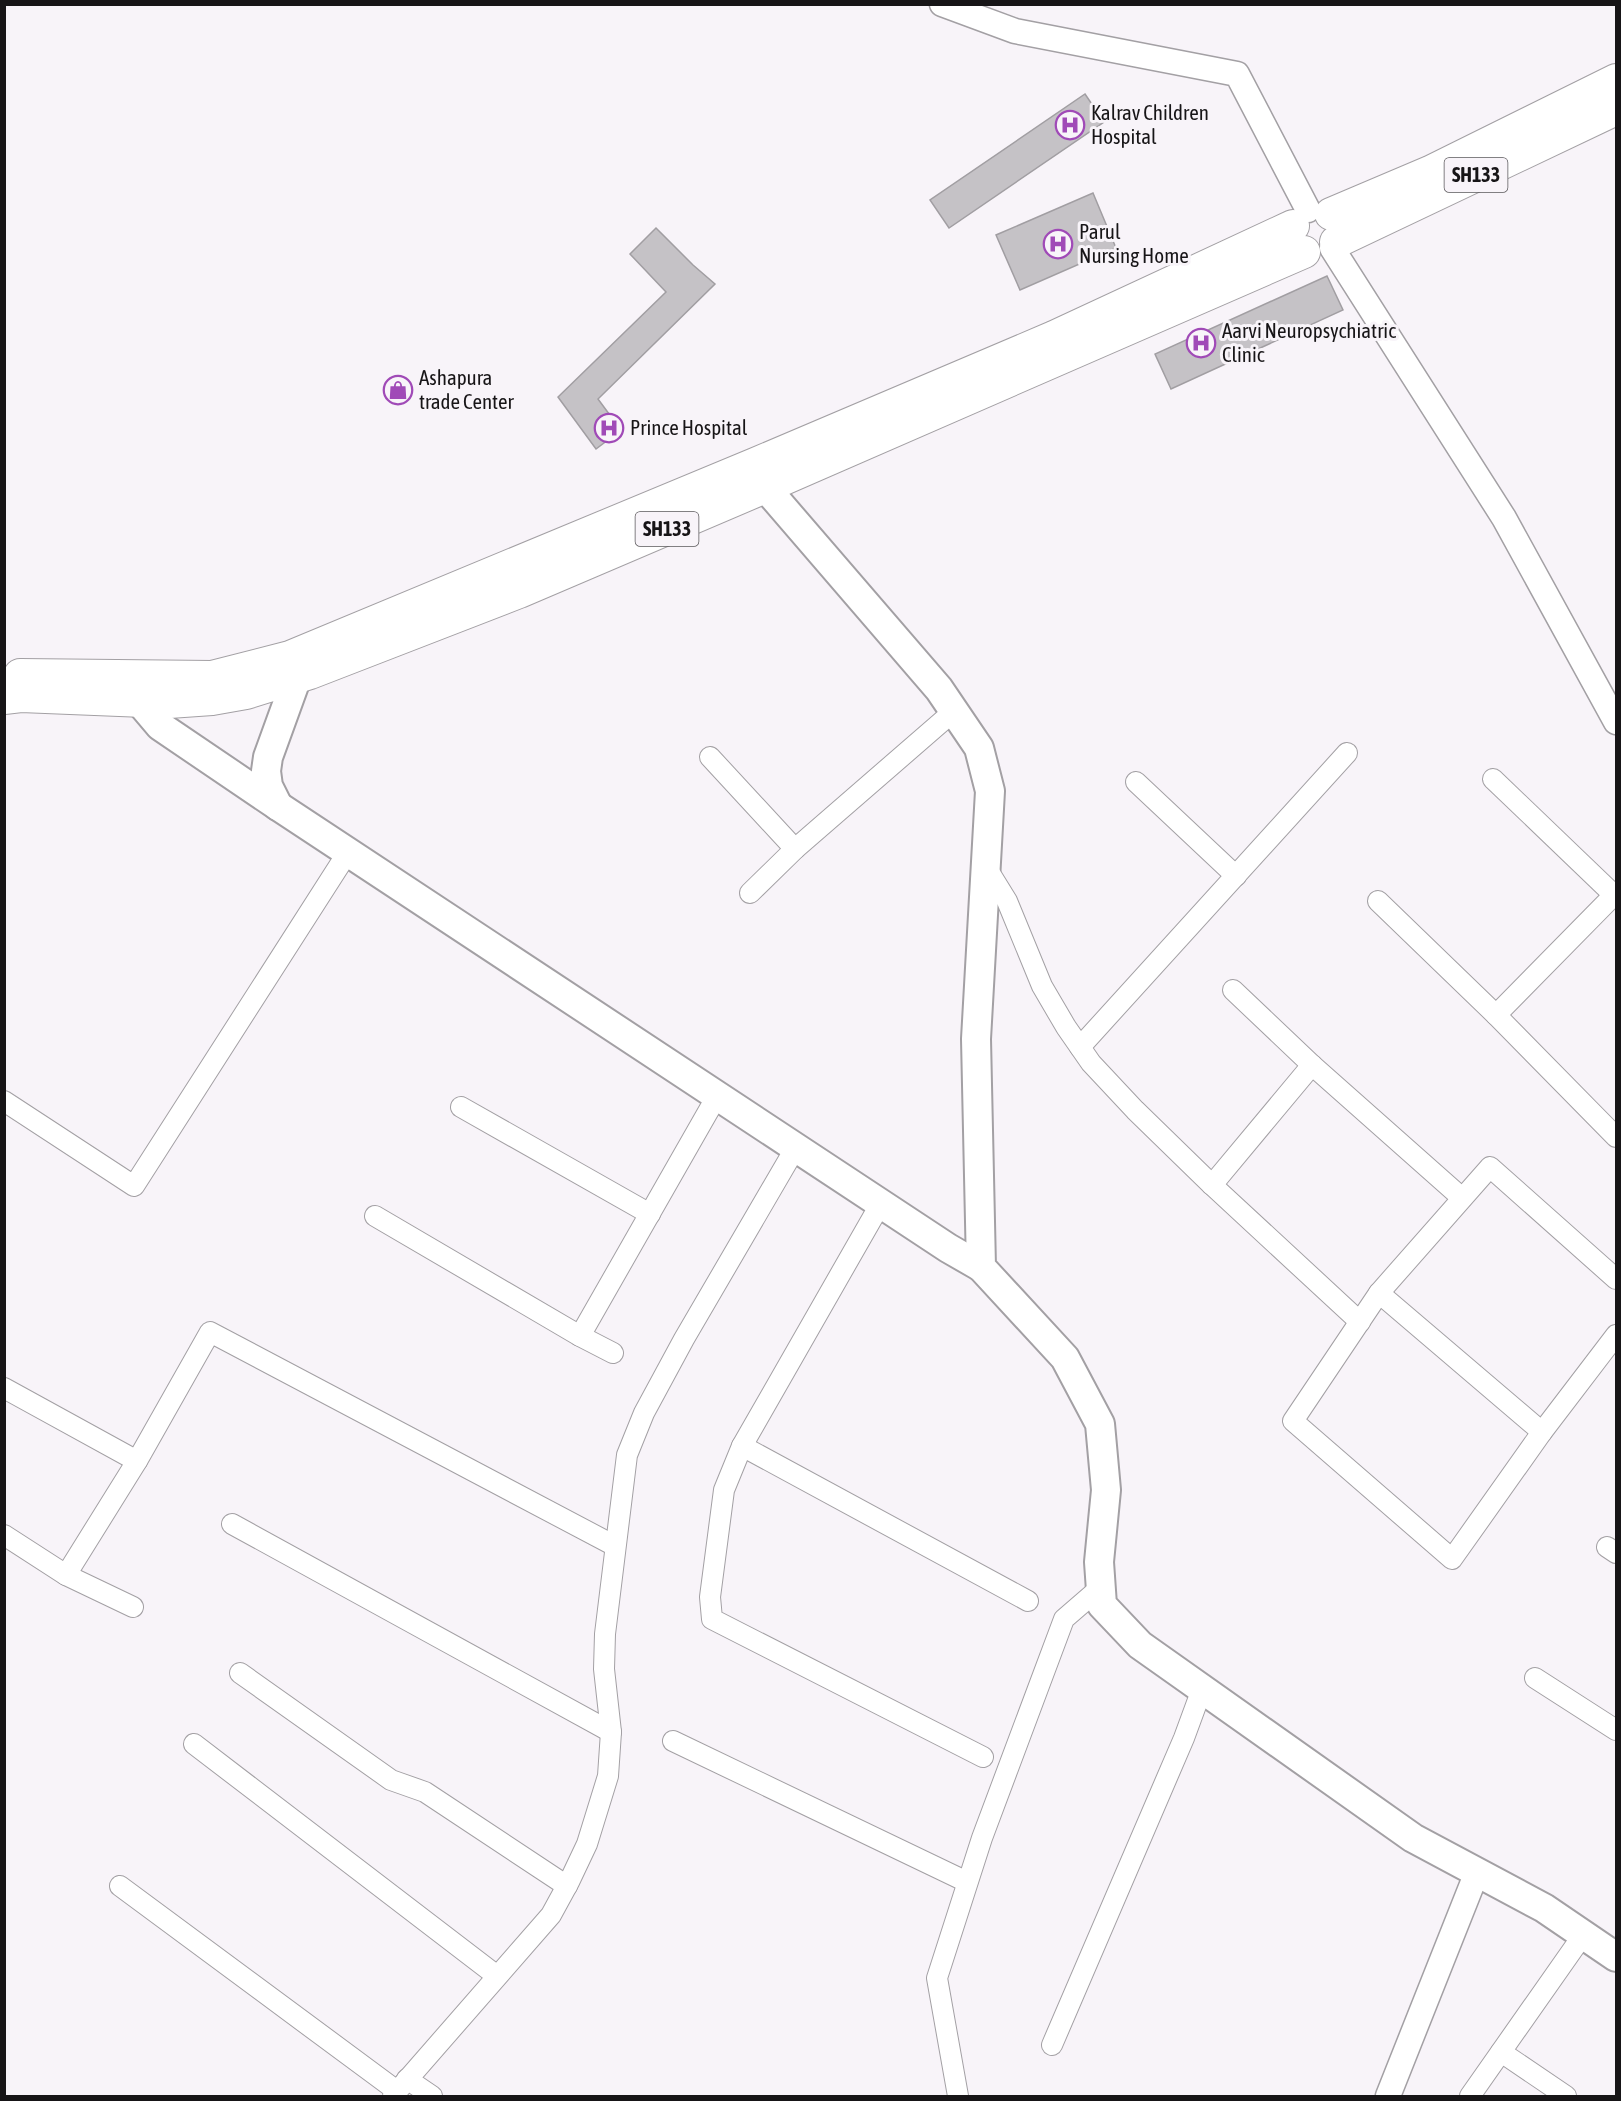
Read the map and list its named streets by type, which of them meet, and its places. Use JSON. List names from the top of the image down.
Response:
{
  "streets": {
    "main road": ["SH133"]
  },
  "places": {
    "hospital": [
      "Kalrav Children Hospital",
      "Parul Nursing Home",
      "Aarvi Neuropsychiatric Clinic",
      "Prince Hospital"
    ],
    "shop": ["Ashapura trade Center"]
  }
}
